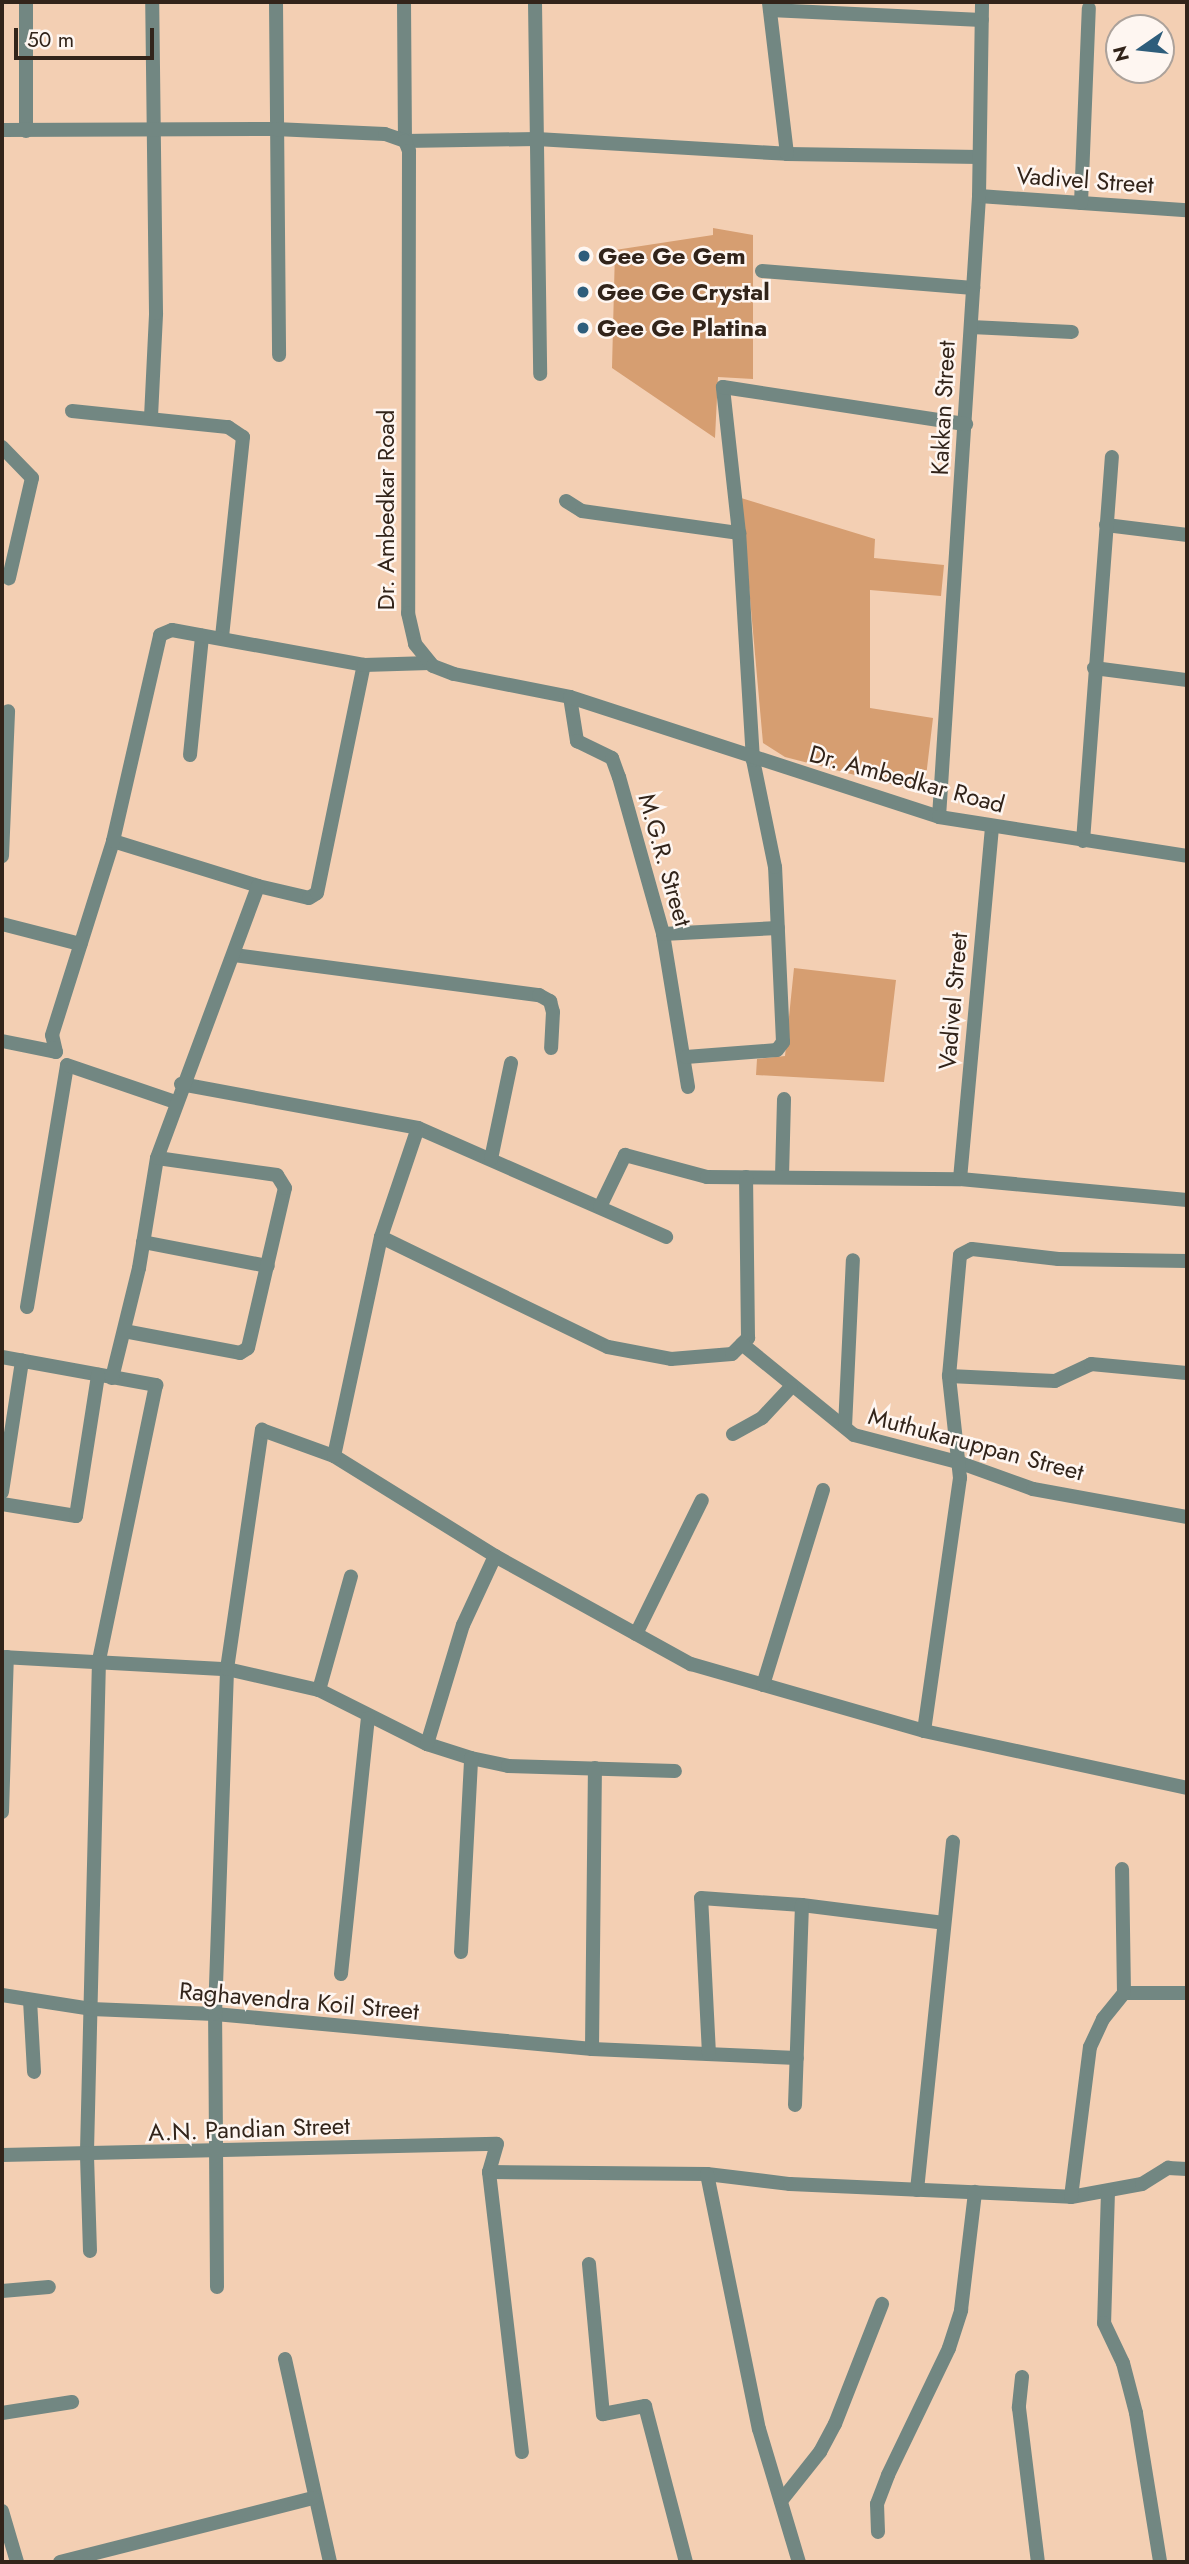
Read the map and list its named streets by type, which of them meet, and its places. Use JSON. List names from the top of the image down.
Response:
{
  "streets": {
    "street": [
      "Vadivel Street",
      "Kakkan Street",
      "Dr. Ambedkar Road",
      "M.G.R. Street",
      "Muthukaruppan Street",
      "Raghavendra Koil Street",
      "A.N. Pandian Street"
    ]
  },
  "crossings": [
    ["Vadivel Street", "Kakkan Street"],
    ["Vadivel Street", "Dr. Ambedkar Road"],
    ["Kakkan Street", "Dr. Ambedkar Road"],
    ["Dr. Ambedkar Road", "M.G.R. Street"]
  ],
  "places": ["Gee Ge Gem", "Gee Ge Crystal", "Gee Ge Platina"],
  "scale_bar": "50 m",
  "north": "left"
}
